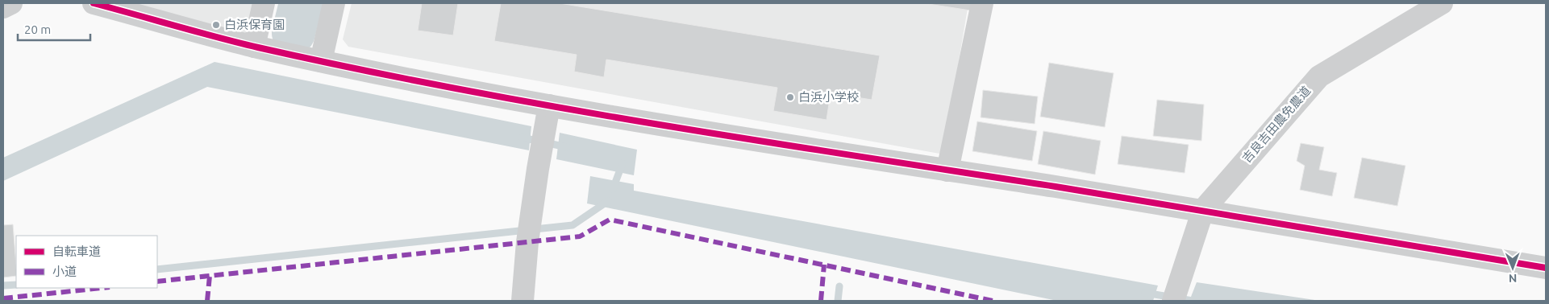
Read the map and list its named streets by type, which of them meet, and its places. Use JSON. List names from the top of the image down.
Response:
{
  "streets": {
    "street": ["吉良吉田農免農道"]
  },
  "places": ["白浜保育園", "白浜小学校"],
  "legend": ["自転車道", "小道"],
  "scale_bar": "20 m",
  "north": "bottom"
}
